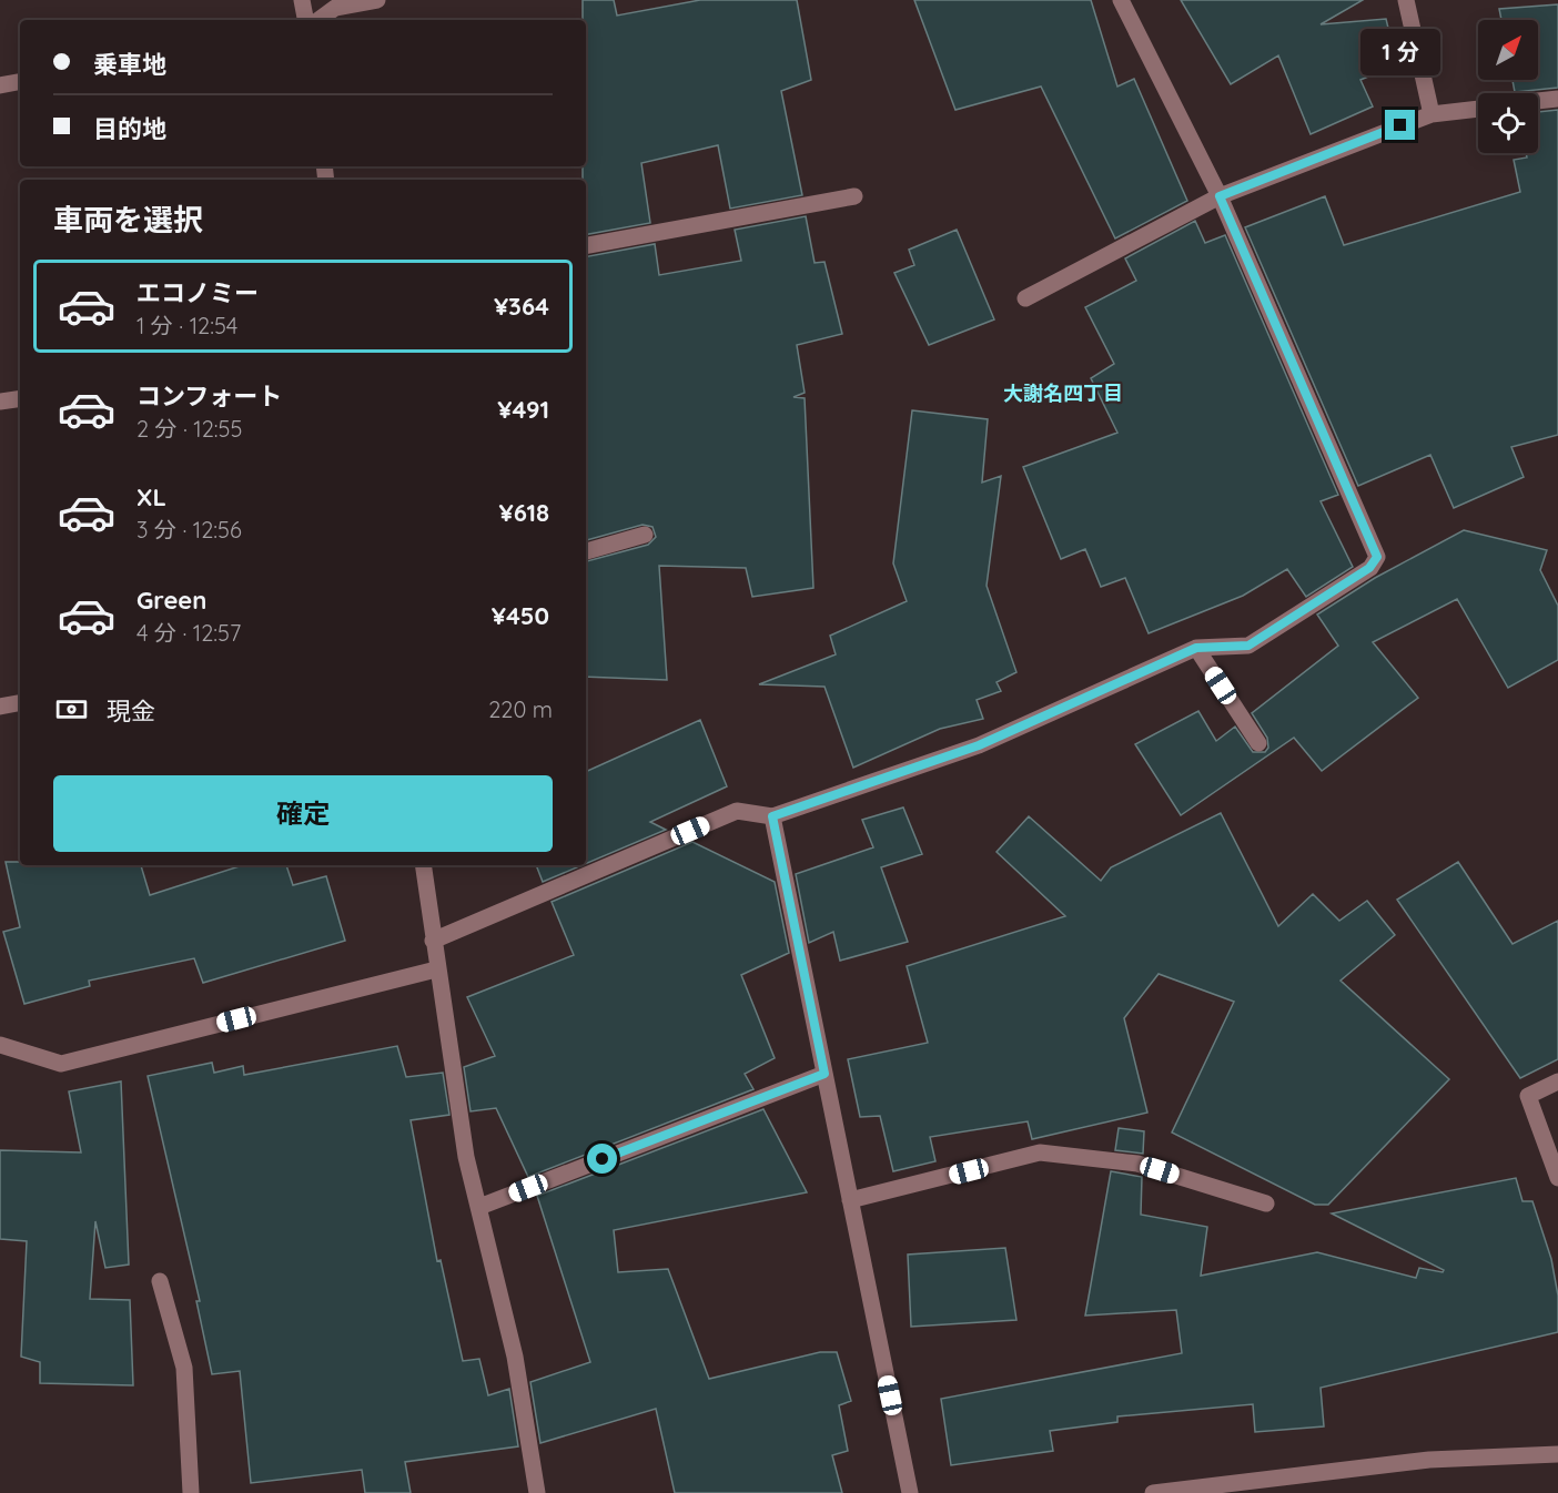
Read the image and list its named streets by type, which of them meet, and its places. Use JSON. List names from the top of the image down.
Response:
{
  "districts": ["大謝名四丁目"],
  "north": "top right",
  "page": {
    "banner": ["乗車地", "目的地"],
    "bubble": "1 分",
    "heading": "車両を選択",
    "list": [
      {
        "name": "エコノミー",
        "note": "1 分 · 12:54",
        "value": "¥364"
      },
      {
        "name": "コンフォート",
        "note": "2 分 · 12:55",
        "value": "¥491"
      },
      {
        "name": "XL",
        "note": "3 分 · 12:56",
        "value": "¥618"
      },
      {
        "name": "Green",
        "note": "4 分 · 12:57",
        "value": "¥450"
      }
    ],
    "pay": ["現金", "220 m"],
    "buttons": "確定"
  }
}
